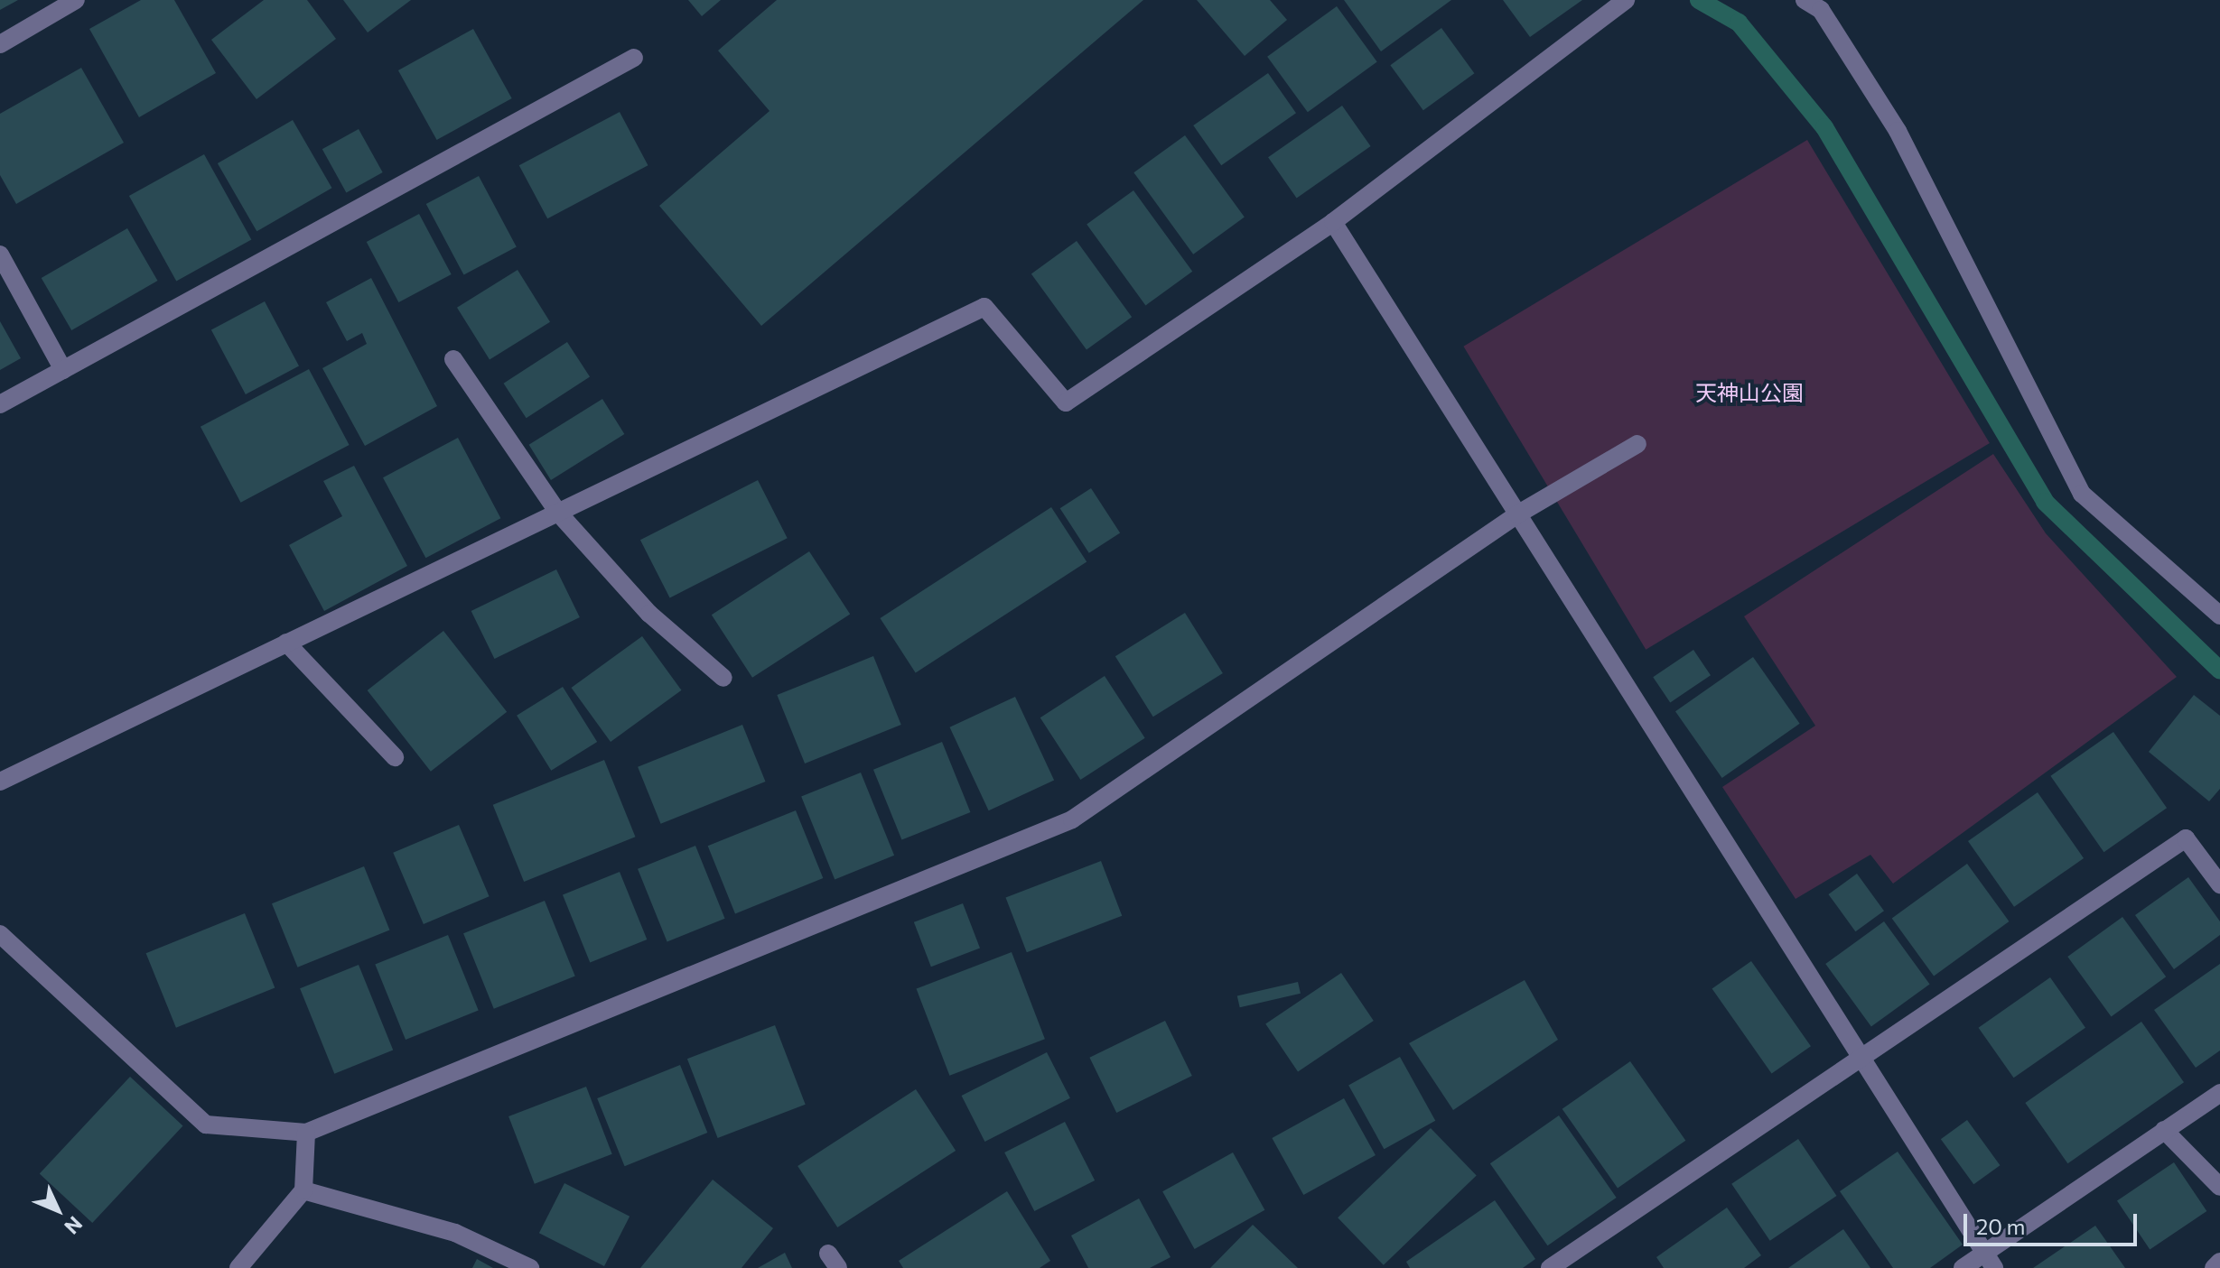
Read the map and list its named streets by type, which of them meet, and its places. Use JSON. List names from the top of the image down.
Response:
{
  "parks": ["天神山公園"],
  "scale_bar": "20 m",
  "north": "bottom right"
}
